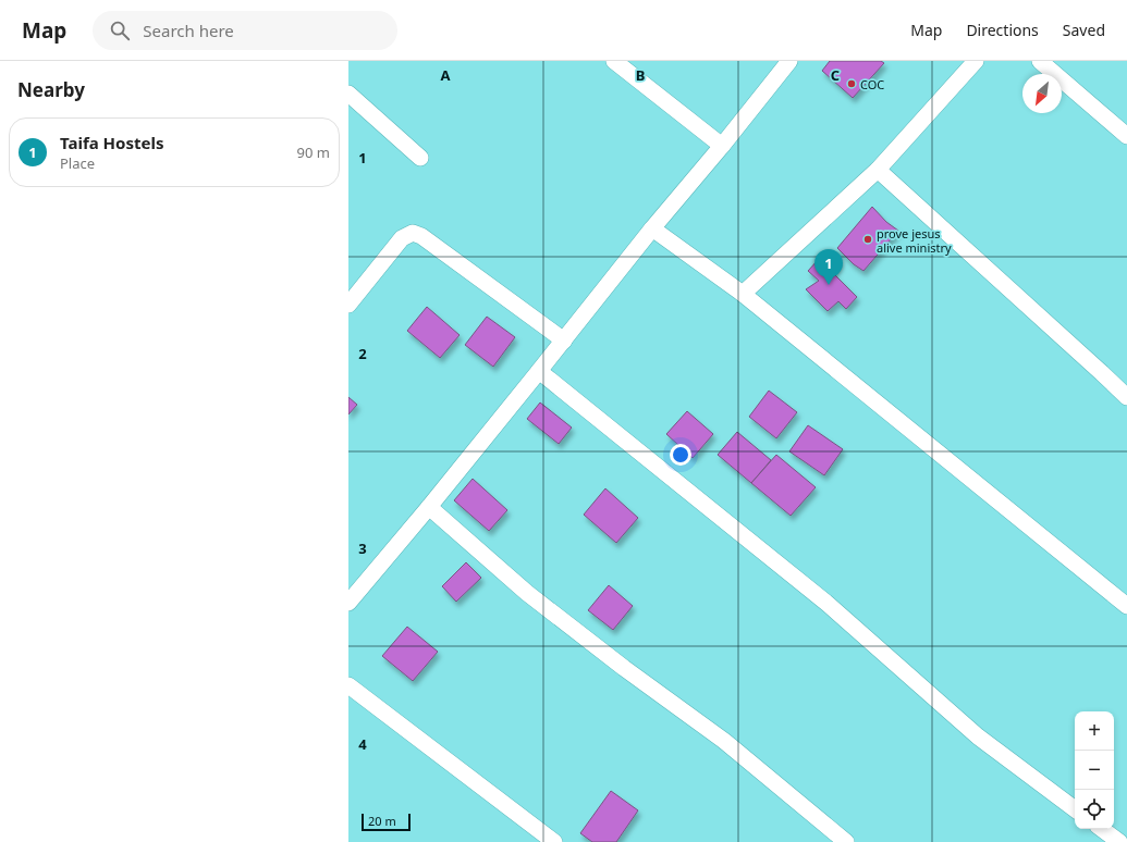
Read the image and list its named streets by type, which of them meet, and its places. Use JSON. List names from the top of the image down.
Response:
{
  "places": ["COC", "prove jesus alive ministry"],
  "scale_bar": "20 m",
  "north": "bottom left",
  "page": {
    "header": "Map",
    "search": "Search here",
    "nav": ["Map", "Directions", "Saved"],
    "heading": "Nearby",
    "list": [
      {
        "mark": "1",
        "name": "Taifa Hostels",
        "note": "Place",
        "value": "90 m"
      }
    ],
    "pins": "1",
    "map_buttons": ["+", "−"],
    "scale": "20 m"
  },
  "grid": {
    "columns": ["A", "B", "C"],
    "rows": [
      "1",
      "2",
      "3",
      "4"
    ]
  }
}
